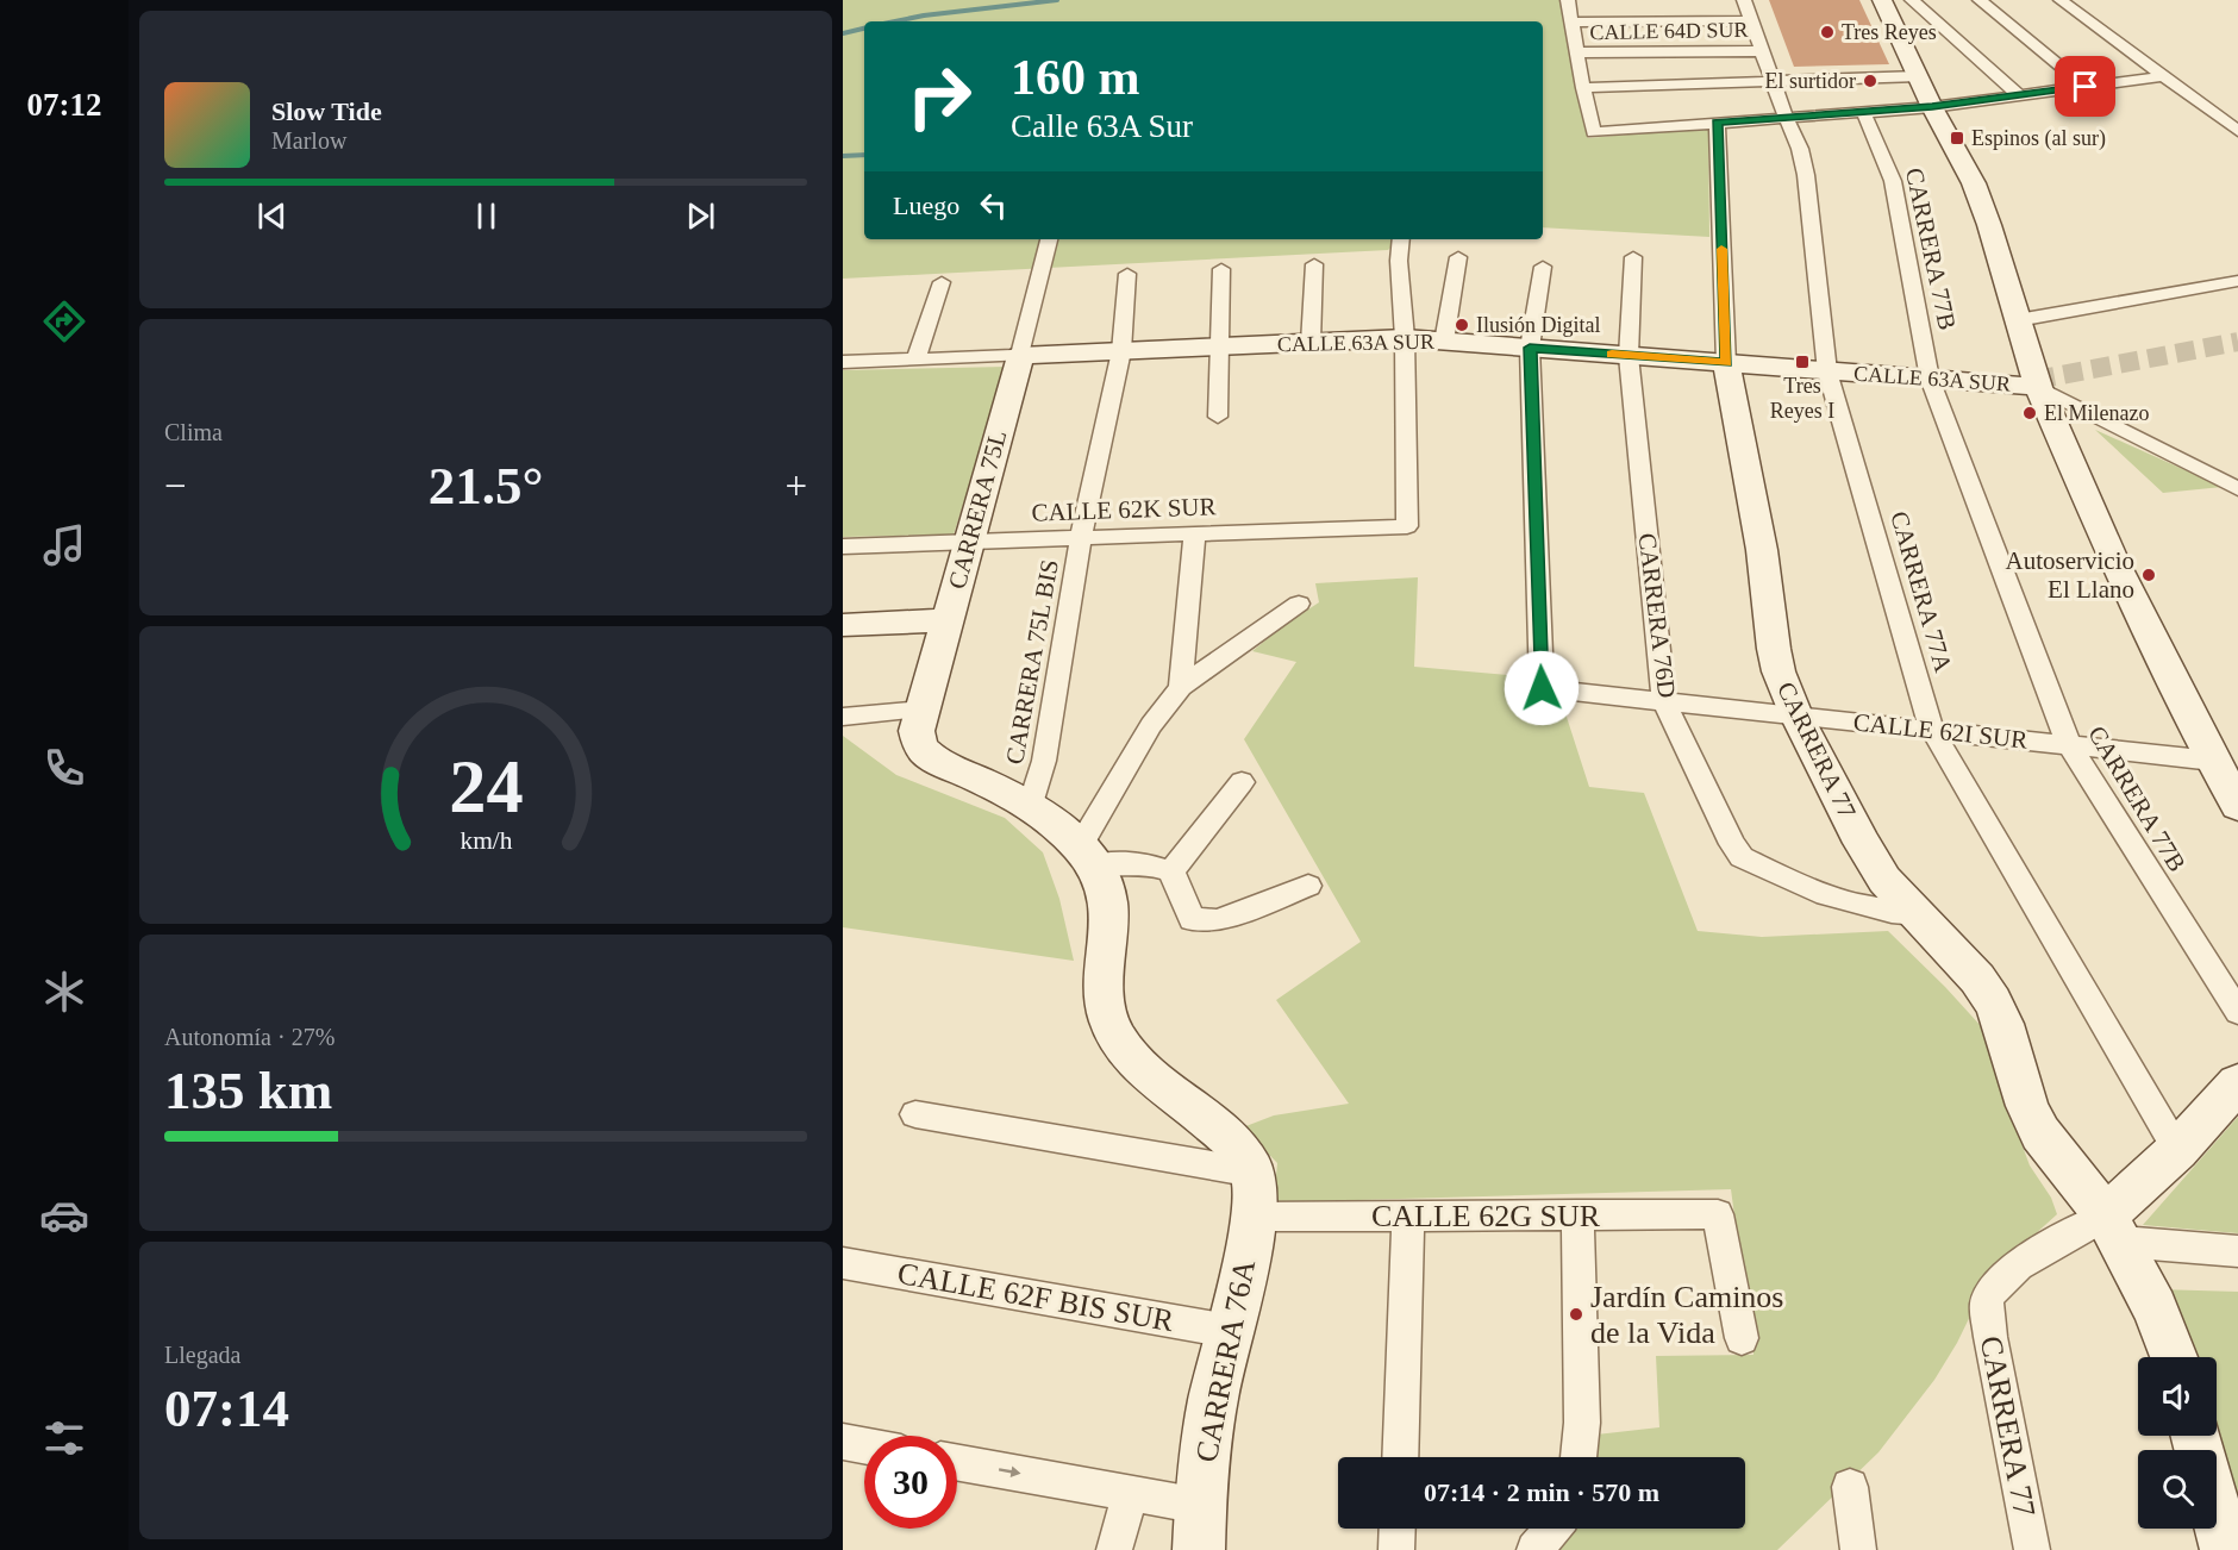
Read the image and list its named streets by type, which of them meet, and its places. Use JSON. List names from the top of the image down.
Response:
{
  "streets": {
    "street": [
      "CALLE 64D SUR",
      "CARRERA 77B",
      "CALLE 63A SUR",
      "CARRERA 75L",
      "CALLE 62K SUR",
      "CARRERA 77A",
      "CARRERA 76D",
      "CARRERA 75L BIS",
      "CALLE 62I SUR",
      "CARRERA 77",
      "CALLE 62G SUR",
      "CALLE 62F BIS SUR",
      "CARRERA 76A"
    ]
  },
  "crossings": [
    ["CALLE 64D SUR", "CARRERA 77A"],
    ["CARRERA 77B", "CALLE 63A SUR"],
    ["CARRERA 77B", "CALLE 62I SUR"],
    ["CALLE 63A SUR", "CARRERA 75L"],
    ["CALLE 63A SUR", "CALLE 62K SUR"],
    ["CALLE 63A SUR", "CARRERA 77A"],
    ["CALLE 63A SUR", "CARRERA 76D"],
    ["CALLE 63A SUR", "CARRERA 75L BIS"],
    ["CALLE 63A SUR", "CALLE 62I SUR"],
    ["CALLE 63A SUR", "CARRERA 77"],
    ["CARRERA 75L", "CALLE 62K SUR"],
    ["CALLE 62K SUR", "CARRERA 75L BIS"],
    ["CARRERA 77A", "CALLE 62I SUR"],
    ["CARRERA 76D", "CALLE 62I SUR"],
    ["CARRERA 76D", "CARRERA 77"],
    ["CALLE 62I SUR", "CARRERA 77"],
    ["CALLE 62G SUR", "CARRERA 76A"],
    ["CALLE 62F BIS SUR", "CARRERA 76A"]
  ],
  "places": {
    "other": [
      "Tres Reyes",
      "El surtidor",
      "Ilusión Digital",
      "El Milenazo",
      "Autoservicio El Llano",
      "Jardín Caminos de la Vida"
    ],
    "transit": ["Espinos (al sur)", "Tres Reyes I"]
  },
  "page": {
    "tabs": "07:12",
    "turn": ["160 m", "Calle 63A Sur"],
    "song": ["Slow Tide", "Marlow"],
    "then": "Luego",
    "tile": [
      "Clima",
      ["Autonomía · 27%", "135 km"],
      ["Llegada", "07:14"]
    ],
    "heat": ["−", "21.5°", "+"],
    "limit": "30",
    "trip": "07:14 · 2 min · 570 m",
    "gauge": ["24", "km/h"]
  }
}
